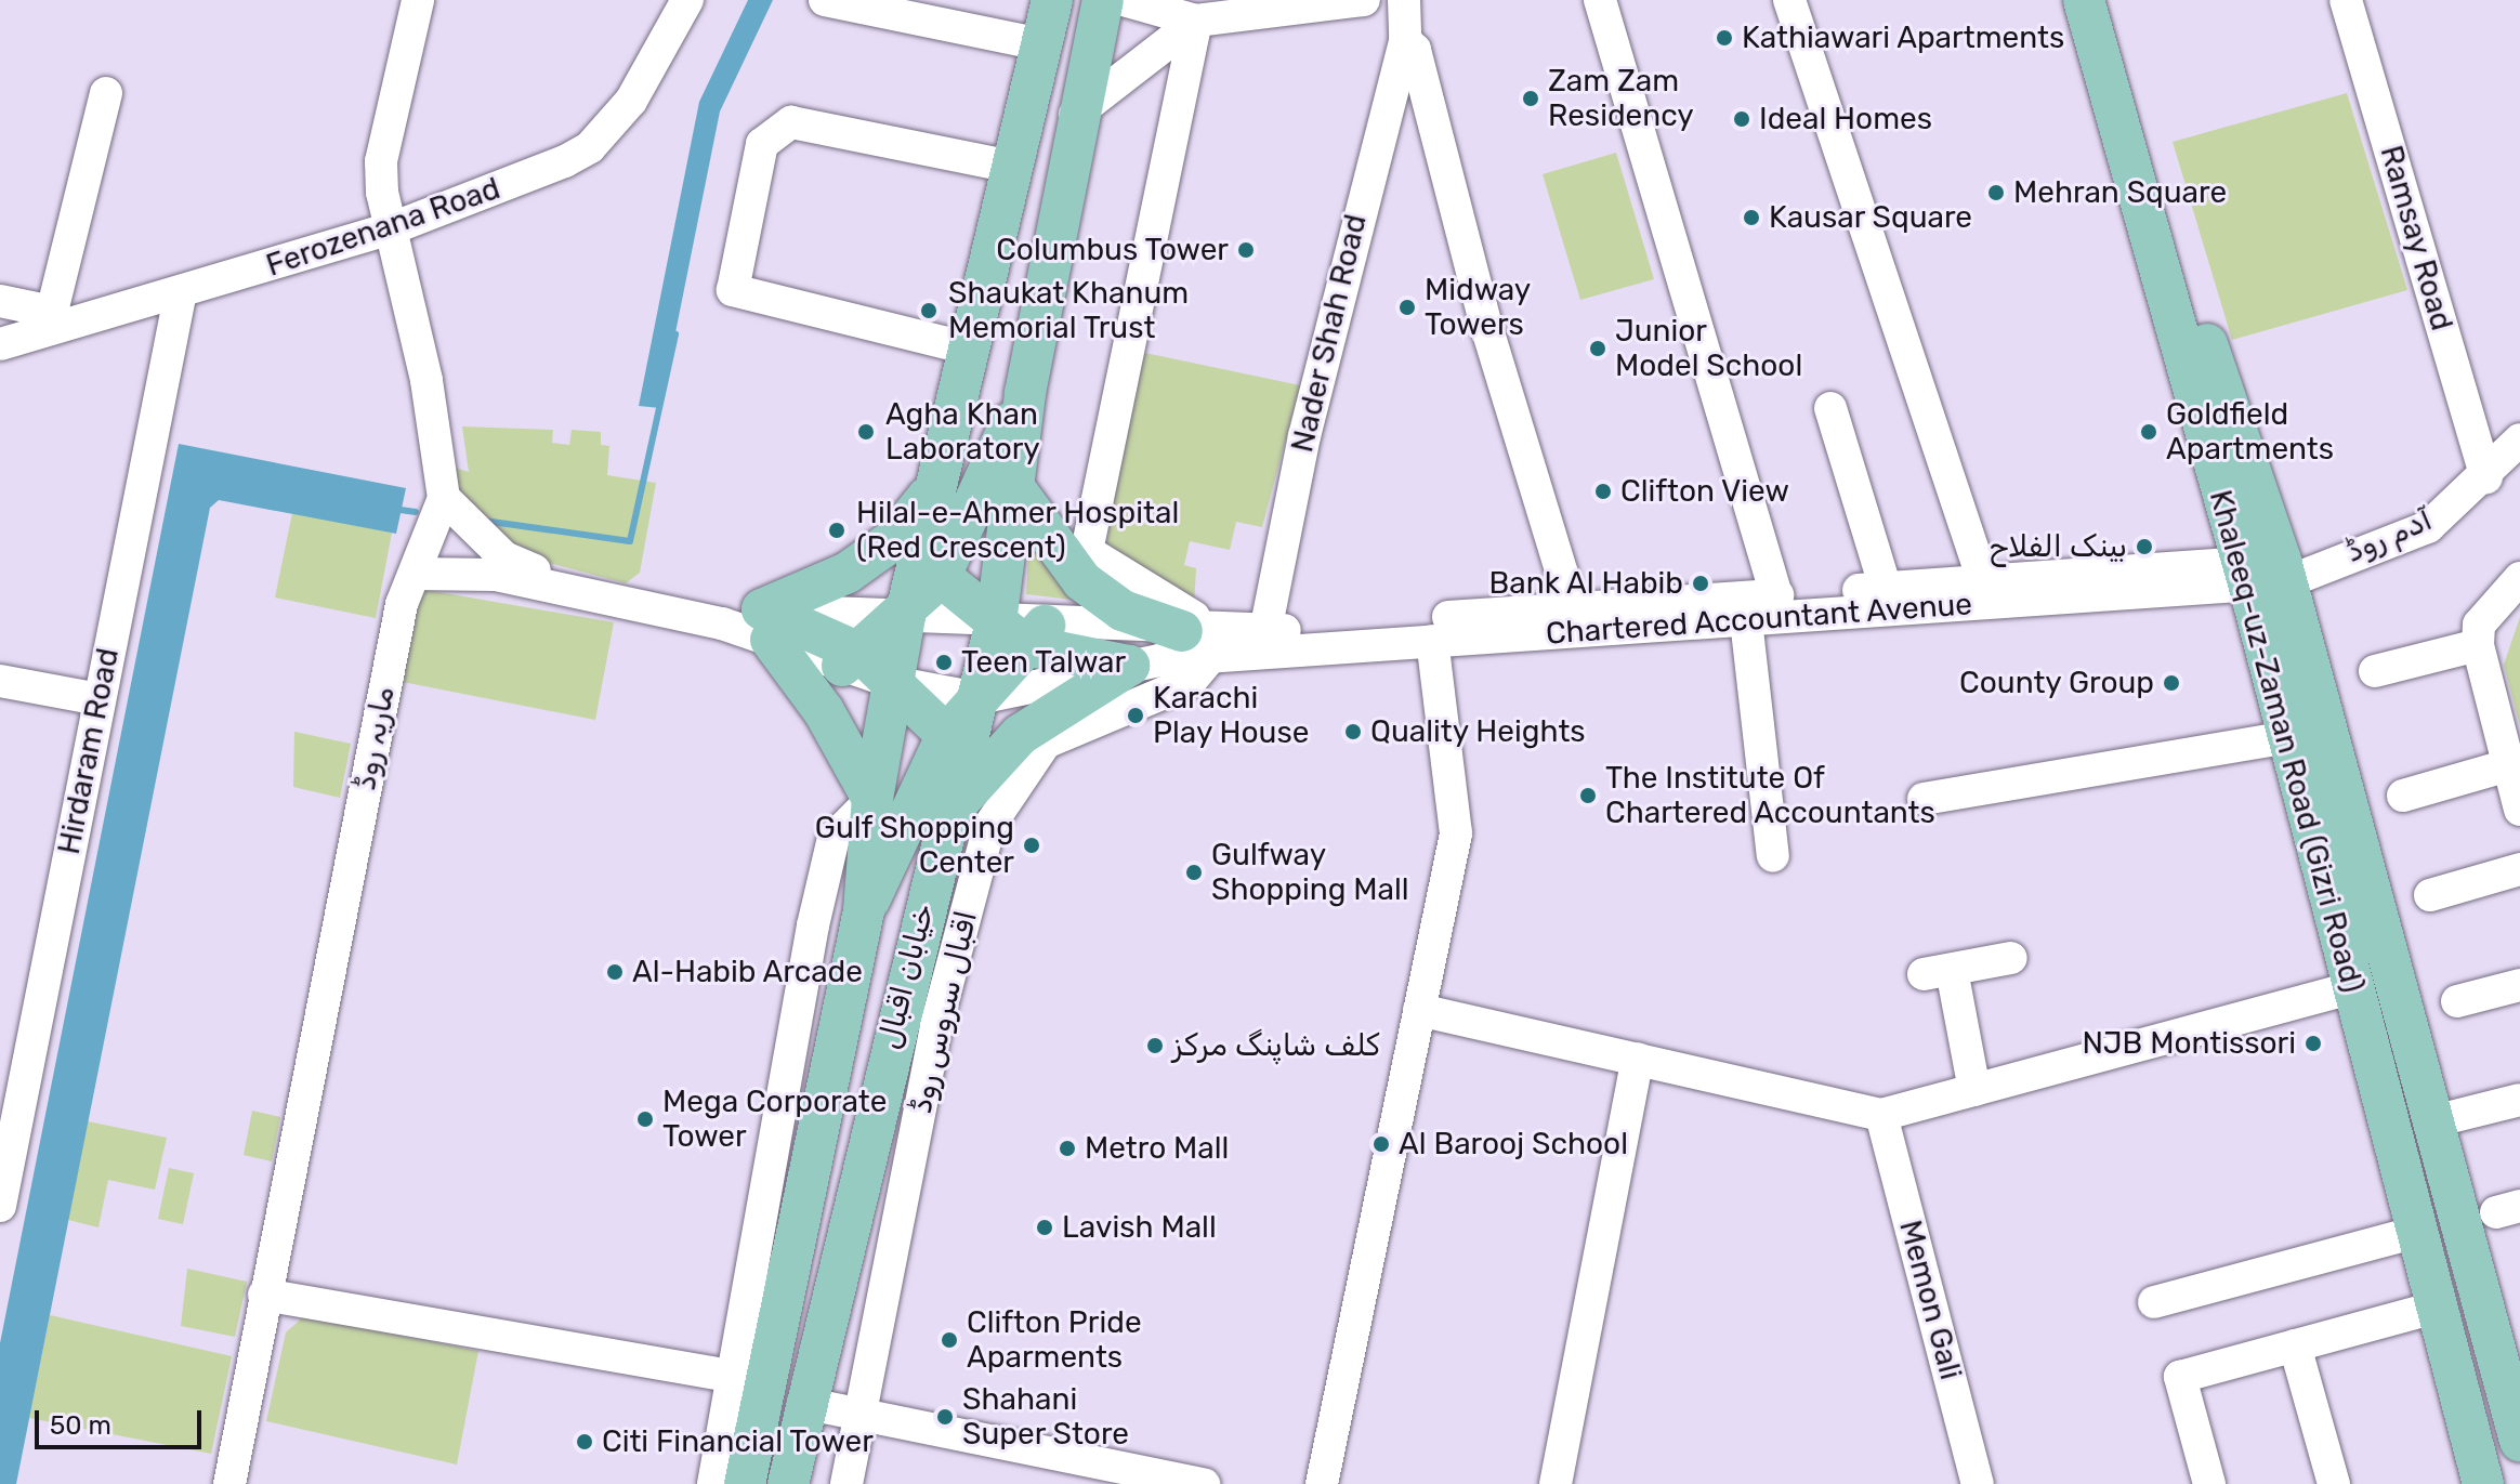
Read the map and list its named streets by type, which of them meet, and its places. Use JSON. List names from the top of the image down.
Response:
{
  "streets": {
    "main road": ["Khaleeq-uz-Zaman Road (Gizri Road)", "خیابان اقبال"],
    "street": [
      "Ferozenana Road",
      "Ramsay Road",
      "Nader Shah Road",
      "آدم روڈ",
      "Chartered Accountant Avenue",
      "ماریہ روڈ",
      "Hirdaram Road",
      "اقبال سروس روڈ",
      "Memon Gali"
    ]
  },
  "crossings": [
    ["Ferozenana Road", "Hirdaram Road"],
    ["Ramsay Road", "آدم روڈ"],
    ["Nader Shah Road", "Chartered Accountant Avenue"],
    ["آدم روڈ", "Chartered Accountant Avenue"],
    ["آدم روڈ", "Khaleeq-uz-Zaman Road (Gizri Road)"],
    ["Chartered Accountant Avenue", "Khaleeq-uz-Zaman Road (Gizri Road)"]
  ],
  "places": [
    "Kathiawari Apartments",
    "Zam Zam Residency",
    "Ideal Homes",
    "Mehran Square",
    "Kausar Square",
    "Columbus Tower",
    "Midway Towers",
    "Shaukat Khanum Memorial Trust",
    "Junior Model School",
    "Agha Khan Laboratory",
    "Goldfield Apartments",
    "Clifton View",
    "Hilal-e-Ahmer Hospital (Red Crescent)",
    "بینک الفلاح",
    "Bank Al Habib",
    "Teen Talwar",
    "County Group",
    "Karachi Play House",
    "Quality Heights",
    "The Institute Of Chartered Accountants",
    "Gulf Shopping Center",
    "Gulfway Shopping Mall",
    "Al-Habib Arcade",
    "NJB Montissori",
    "کلف شاپنگ مرکز",
    "Mega Corporate Tower",
    "Al Barooj School",
    "Metro Mall",
    "Lavish Mall",
    "Clifton Pride Aparments",
    "Shahani Super Store",
    "Citi Financial Tower"
  ],
  "scale_bar": "50 m"
}
